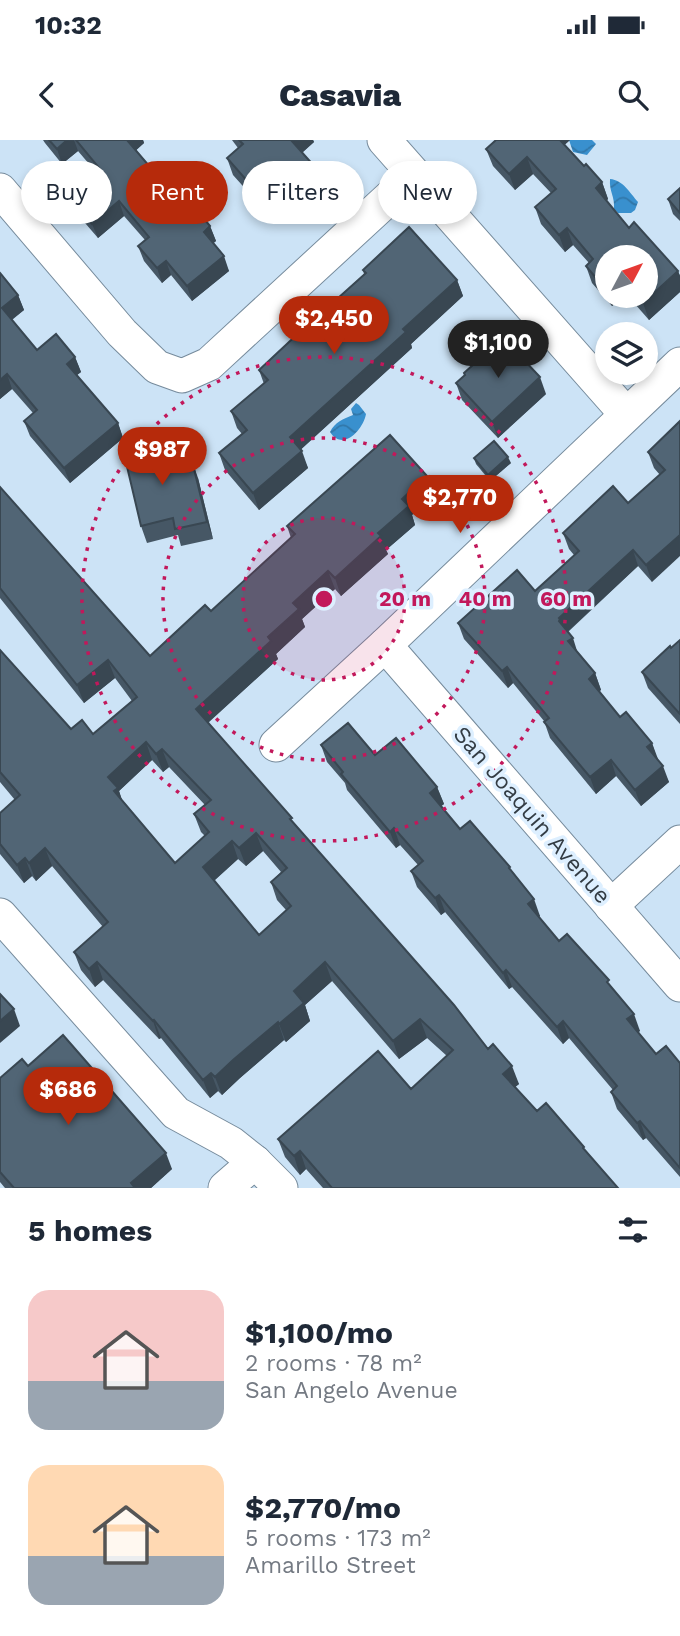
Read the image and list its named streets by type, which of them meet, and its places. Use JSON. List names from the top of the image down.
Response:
{
  "streets": {
    "street": ["San Joaquin Avenue"]
  },
  "north": "top right",
  "page": {
    "status": "10:32",
    "header": "Casavia",
    "chip": [
      "Buy",
      "Rent",
      "Filters",
      "New"
    ],
    "price": [
      "$2,450",
      "$1,100",
      "$987",
      "$2,770",
      "$686"
    ],
    "heading": "5 homes",
    "list": [
      {
        "name": "$1,100/mo",
        "note": "2 rooms · 78 m² · San Angelo Avenue"
      },
      {
        "name": "$2,770/mo",
        "note": "5 rooms · 173 m² · Amarillo Street"
      }
    ]
  },
  "rings": ["20 m", "40 m", "60 m"]
}
